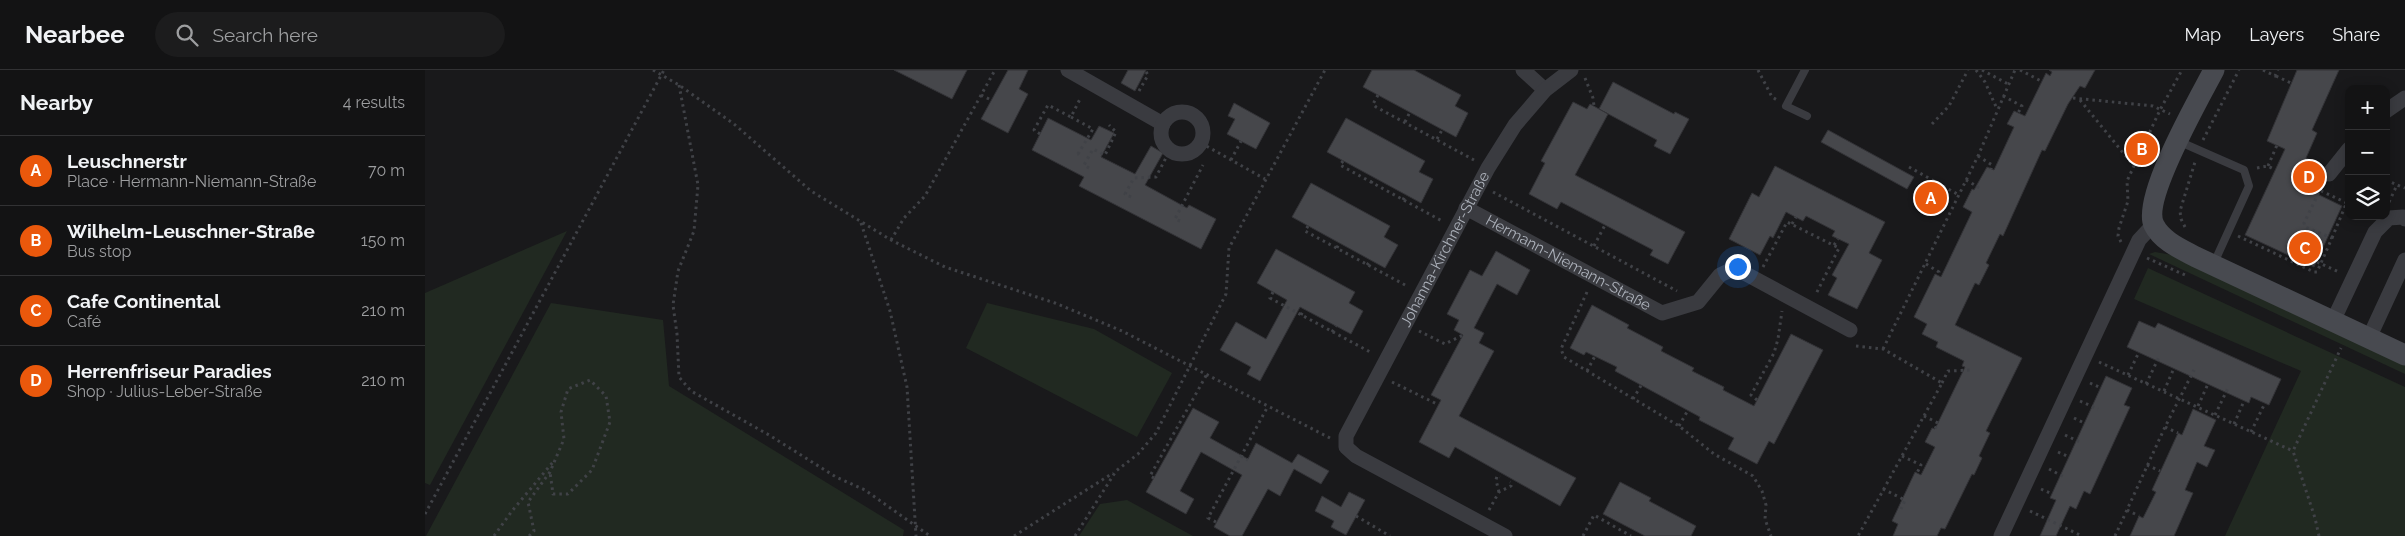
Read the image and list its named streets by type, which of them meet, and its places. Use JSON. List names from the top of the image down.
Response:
{
  "streets": {
    "street": ["Johanna-Kirchner-Straße", "Hermann-Niemann-Straße"]
  },
  "crossings": [
    ["Johanna-Kirchner-Straße", "Hermann-Niemann-Straße"]
  ],
  "page": {
    "header": "Nearbee",
    "search": "Search here",
    "nav": ["Map", "Layers", "Share"],
    "heading": ["Nearby", "4 results"],
    "map_buttons": ["+", "−"],
    "pins": [
      "B",
      "D",
      "A",
      "C"
    ],
    "list": [
      {
        "mark": "A",
        "name": "Leuschnerstr",
        "note": "Place · Hermann-Niemann-Straße",
        "value": "70 m"
      },
      {
        "mark": "B",
        "name": "Wilhelm-Leuschner-Straße",
        "note": "Bus stop",
        "value": "150 m"
      },
      {
        "mark": "C",
        "name": "Cafe Continental",
        "note": "Café",
        "value": "210 m"
      },
      {
        "mark": "D",
        "name": "Herrenfriseur Paradies",
        "note": "Shop · Julius-Leber-Straße",
        "value": "210 m"
      }
    ]
  }
}
